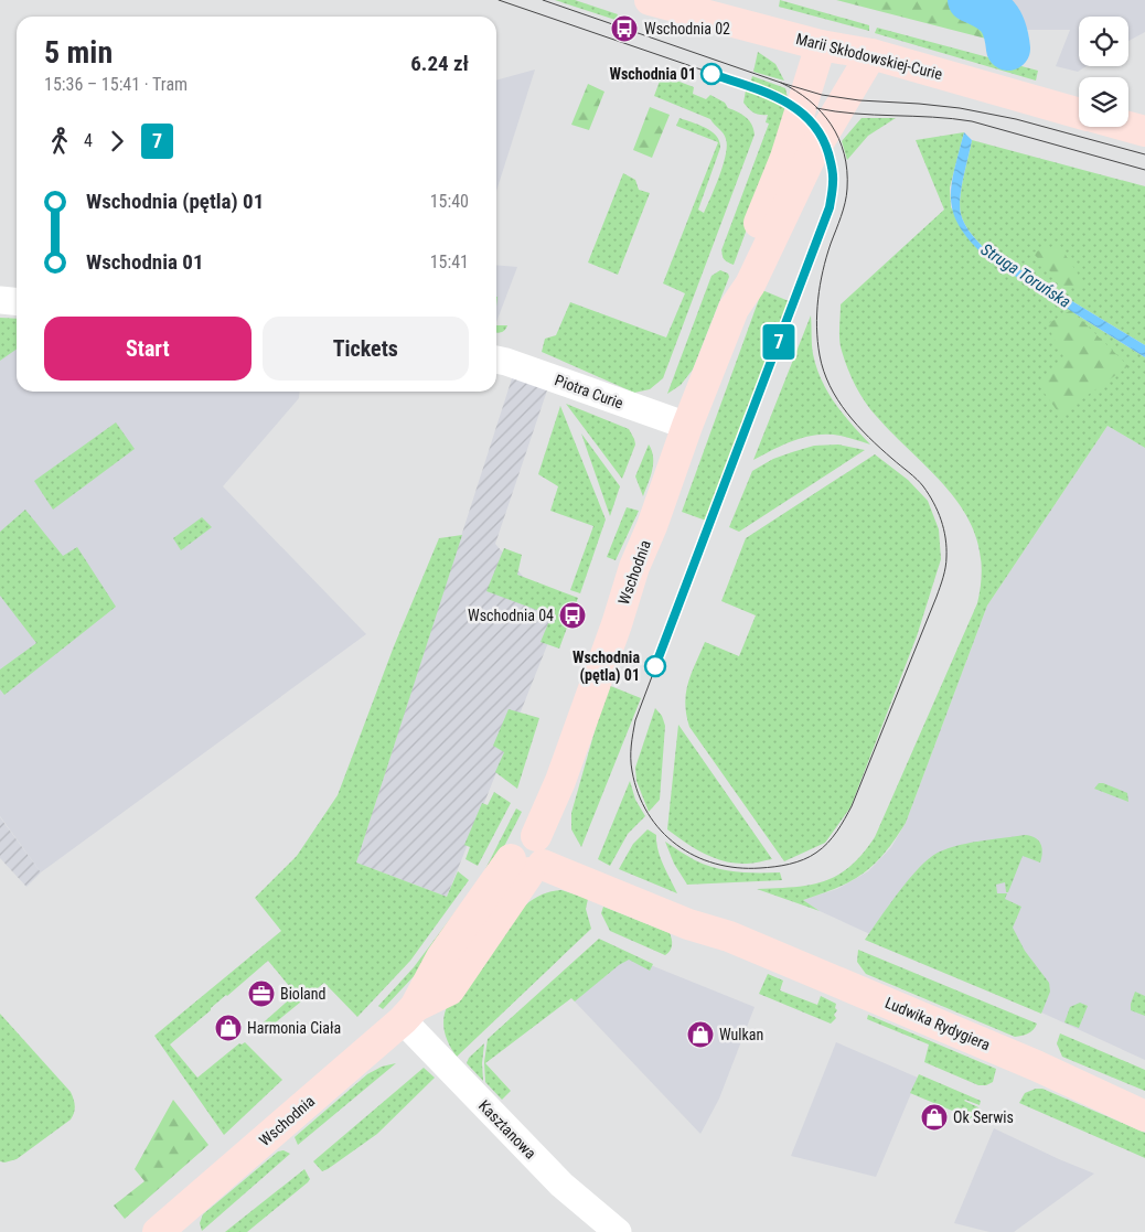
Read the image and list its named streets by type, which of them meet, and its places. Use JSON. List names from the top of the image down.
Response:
{
  "streets": {
    "street": [
      "Marii Skłodowskiej-Curie",
      "Piotra Curie",
      "Wschodnia",
      "Ludwika Rydygiera",
      "Kasztanowa"
    ]
  },
  "crossings": [
    ["Marii Skłodowskiej-Curie", "Wschodnia"],
    ["Piotra Curie", "Wschodnia"],
    ["Wschodnia", "Ludwika Rydygiera"],
    ["Wschodnia", "Kasztanowa"]
  ],
  "water": ["Struga Toruńska"],
  "places": {
    "bus stop": ["Wschodnia 02", "Wschodnia 04"],
    "other": ["Wschodnia 01", "Wschodnia (pętla) 01"],
    "office": ["Bioland"],
    "shop": ["Harmonia Ciała", "Wulkan", "Ok Serwis"]
  },
  "lines": ["tram line 7"],
  "page": {
    "on_map": "7",
    "heading": ["5 min", "15:36 – 15:41 · Tram", "6.24 zł"],
    "legs": ["4", "7"],
    "list": [
      {
        "name": "Wschodnia (pętla) 01",
        "value": "15:40"
      },
      {
        "name": "Wschodnia 01",
        "value": "15:41"
      }
    ],
    "buttons": ["Start", "Tickets"]
  }
}
